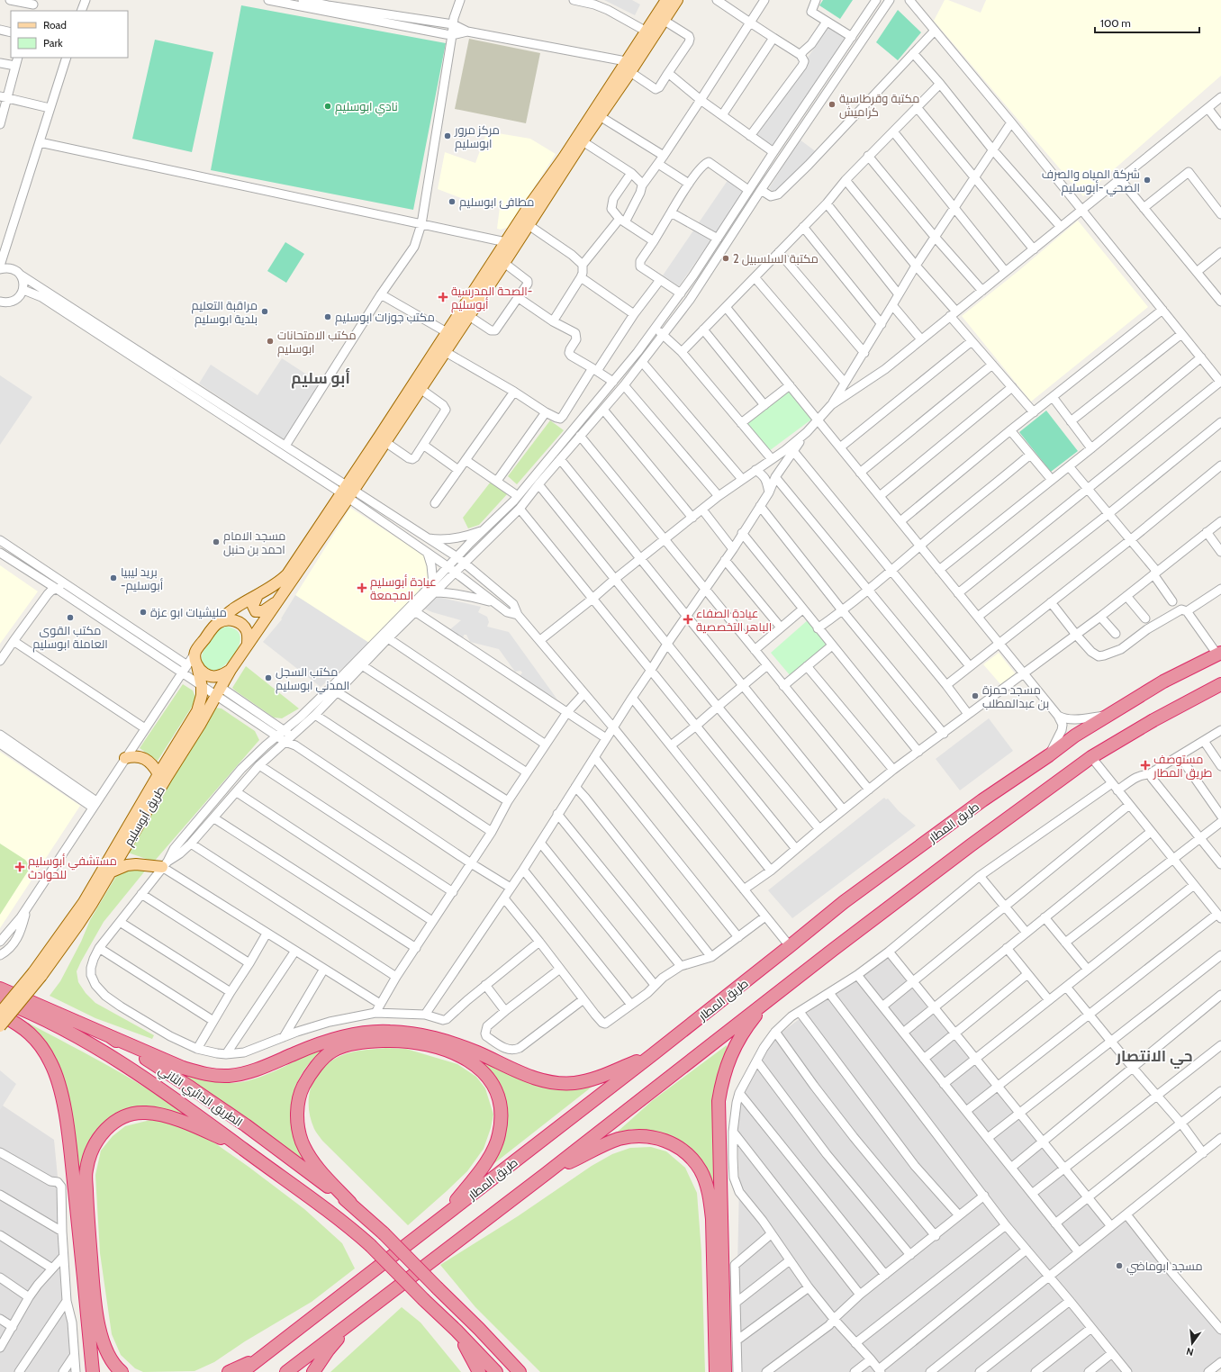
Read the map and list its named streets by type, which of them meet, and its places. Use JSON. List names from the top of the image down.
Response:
{
  "streets": {
    "highway": ["طريق المطار", "الطريق الدائري الثاني"],
    "main road": ["طريق أبوسليم"]
  },
  "districts": ["أبو سليم", "حي الانتصار"],
  "places": {
    "other": [
      "مكتبة وقرطاسية كراميش",
      "نادي ابوسليم",
      "مركز مرور ابوسليم",
      "شركة المياه والصرف الصحي -أبوسليم",
      "مطافئ ابوسليم",
      "مكتبة السلسبيل 2",
      "مراقبة التعليم بلدية ابوسليم",
      "مكتب جوزات ابوسليم",
      "مكتب الامتحانات ابوسليم",
      "مسجد الامام احمد بن حنبل",
      "بريد ليبيا -أبوسليم",
      "مليشيات ابو عزة",
      "مكتب القوى العاملة ابوسليم",
      "مكتب السجل المدني ابوسليم",
      "مسجد حمزة بن عبدالمطلب",
      "مسجد ابوماضي"
    ],
    "health": [
      "الصحة المدرسية- أبوسليم",
      "عيادة أبوسليم المجمعة",
      "عيادة الصفاء الباهر التخصصية",
      "مستوصف طريق المطار",
      "مستشفي أبوسليم للحوادث"
    ]
  },
  "legend": ["Road", "Park"],
  "scale_bar": "100 m",
  "north": "bottom"
}
